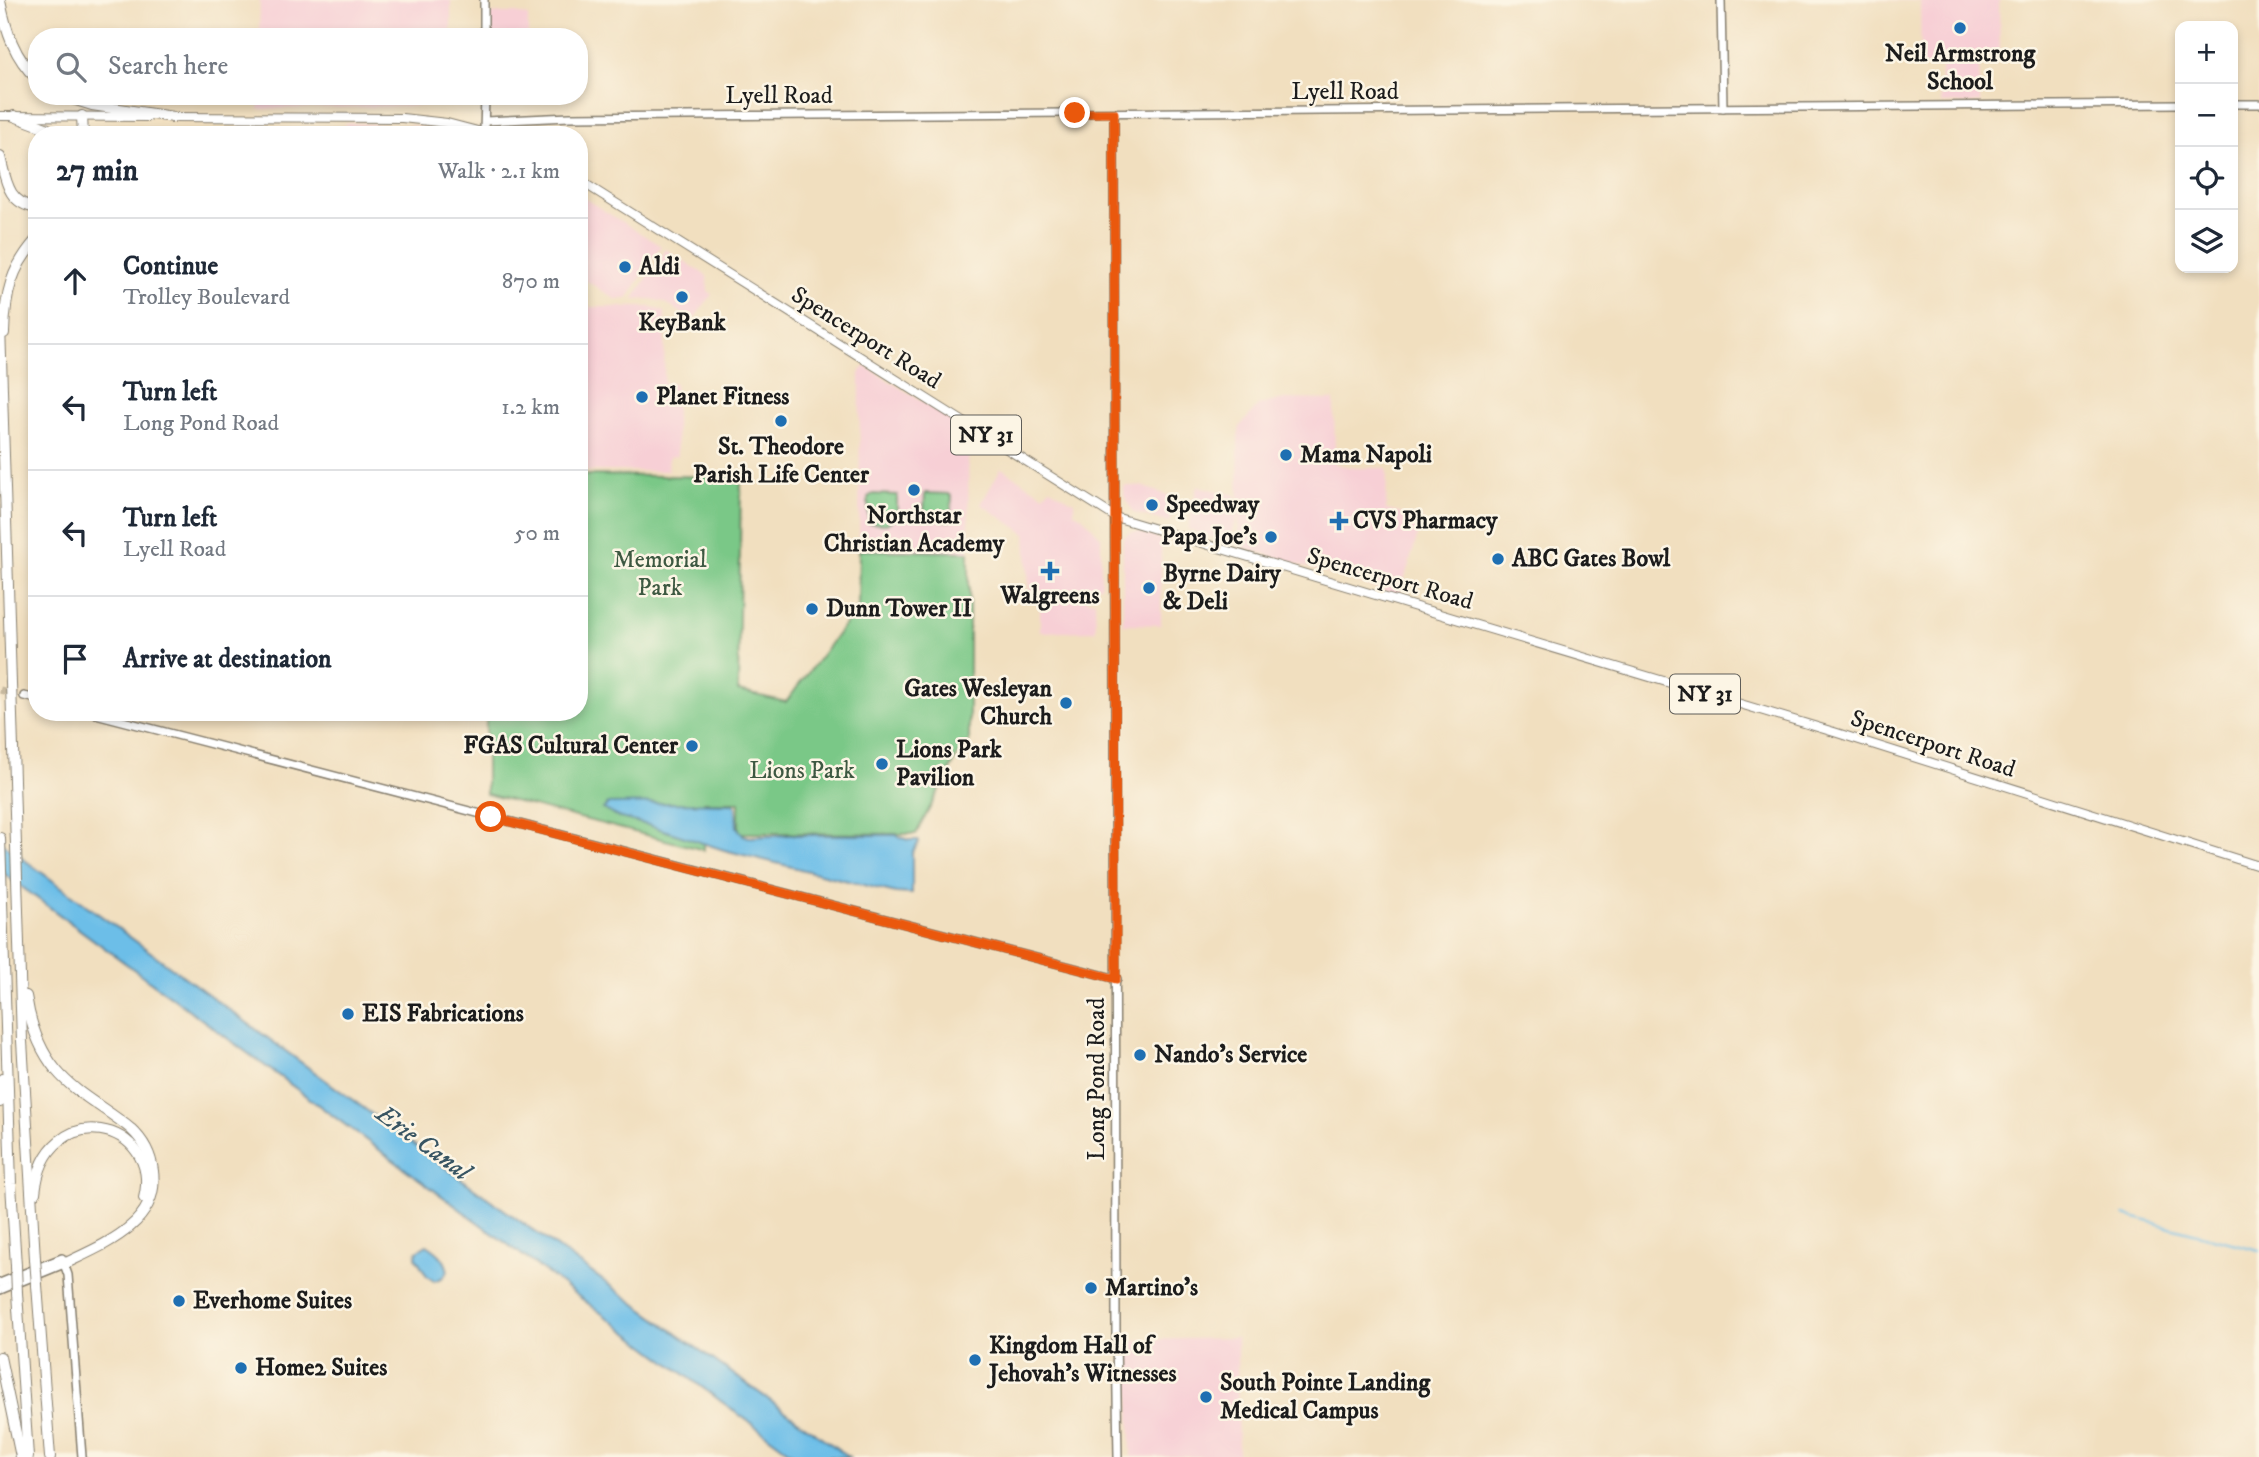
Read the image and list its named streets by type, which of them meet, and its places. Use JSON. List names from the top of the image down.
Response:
{
  "streets": {
    "main road": ["Spencerport Road", "NY 31"],
    "street": ["Lyell Road", "Long Pond Road"]
  },
  "crossings": [
    ["Lyell Road", "Long Pond Road"],
    ["Spencerport Road", "Long Pond Road"]
  ],
  "water": ["Erie Canal"],
  "parks": ["Memorial Park", "Lions Park"],
  "places": {
    "other": [
      "Neil Armstrong School",
      "Aldi",
      "KeyBank",
      "Planet Fitness",
      "St. Theodore Parish Life Center",
      "Mama Napoli",
      "Northstar Christian Academy",
      "Speedway",
      "Papa Joe's",
      "ABC Gates Bowl",
      "Byrne Dairy & Deli",
      "Dunn Tower II",
      "Gates Wesleyan Church",
      "FGAS Cultural Center",
      "Lions Park Pavilion",
      "EIS Fabrications",
      "Nando's Service",
      "Martino's",
      "Everhome Suites",
      "Kingdom Hall of Jehovah’s Witnesses",
      "Home2 Suites",
      "South Pointe Landing Medical Campus"
    ],
    "health": ["CVS Pharmacy", "Walgreens"]
  },
  "page": {
    "map_buttons": ["+", "−"],
    "search": "Search here",
    "heading": ["27 min", "Walk · 2.1 km"],
    "list": [
      ["Continue", "Trolley Boulevard", "870 m"],
      ["Turn left", "Long Pond Road", "1.2 km"],
      ["Turn left", "Lyell Road", "50 m"],
      "Arrive at destination"
    ]
  }
}
